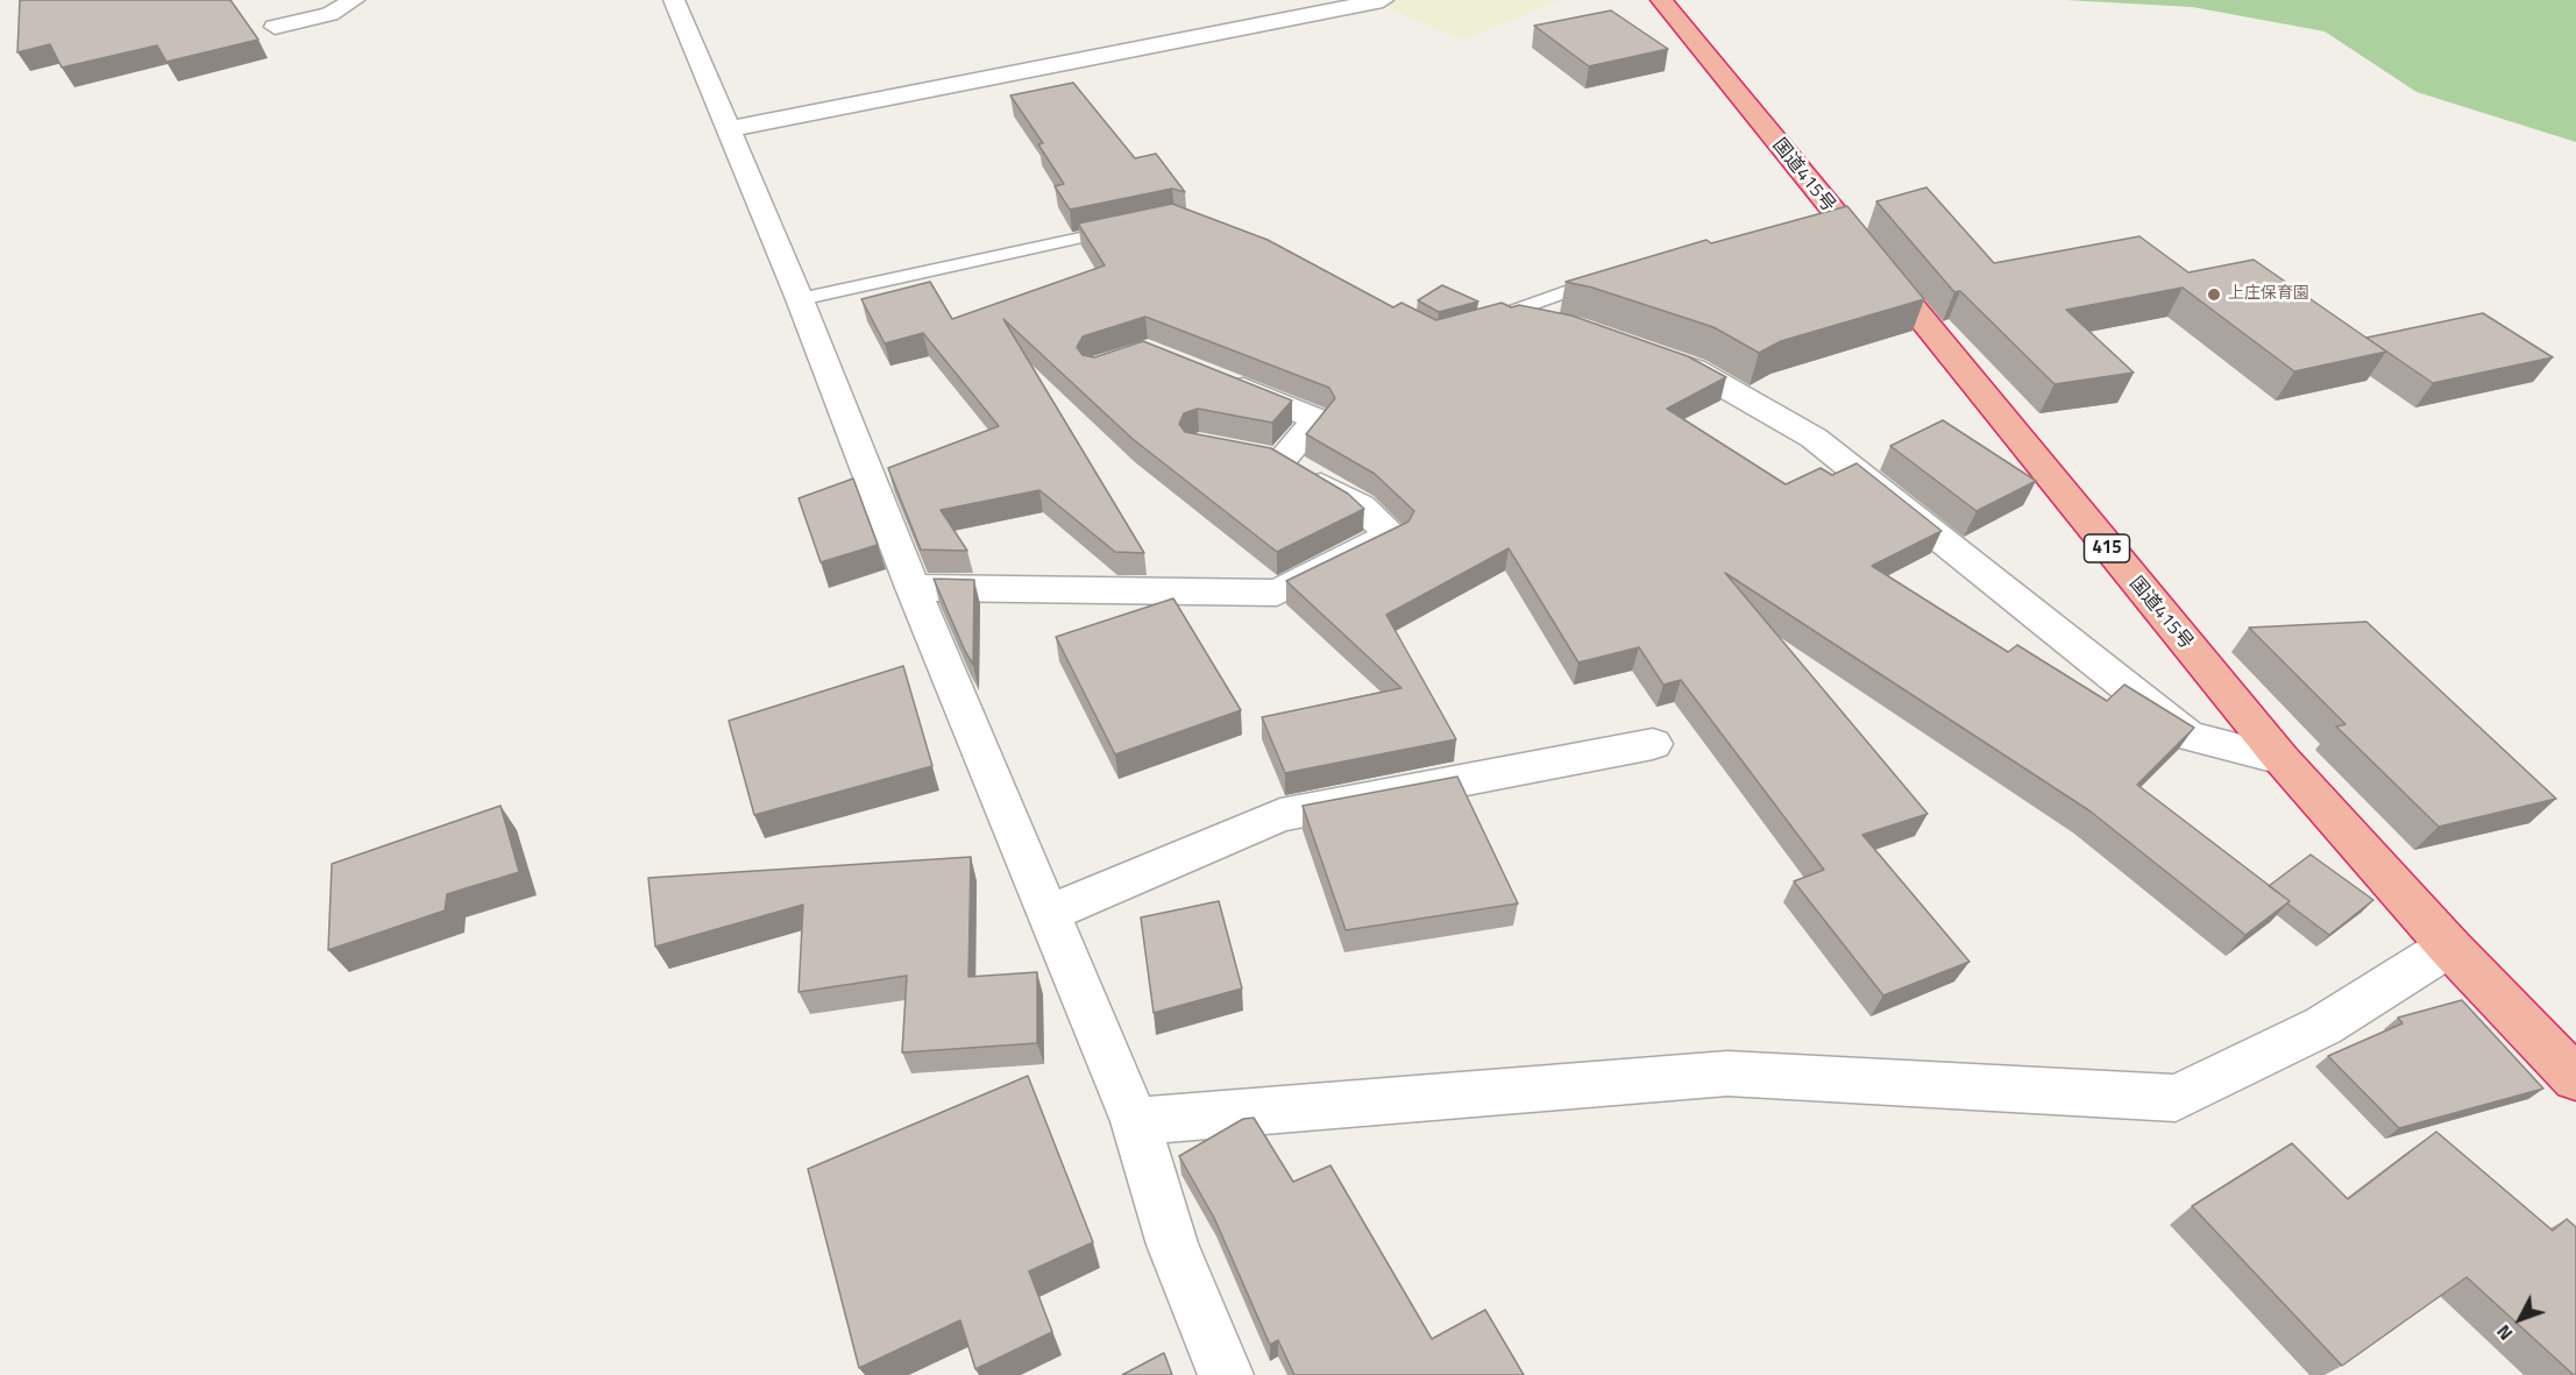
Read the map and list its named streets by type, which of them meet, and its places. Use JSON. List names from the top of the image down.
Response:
{
  "streets": {
    "highway": ["国道415号", "415"]
  },
  "places": ["上庄保育園"],
  "north": "bottom left"
}
